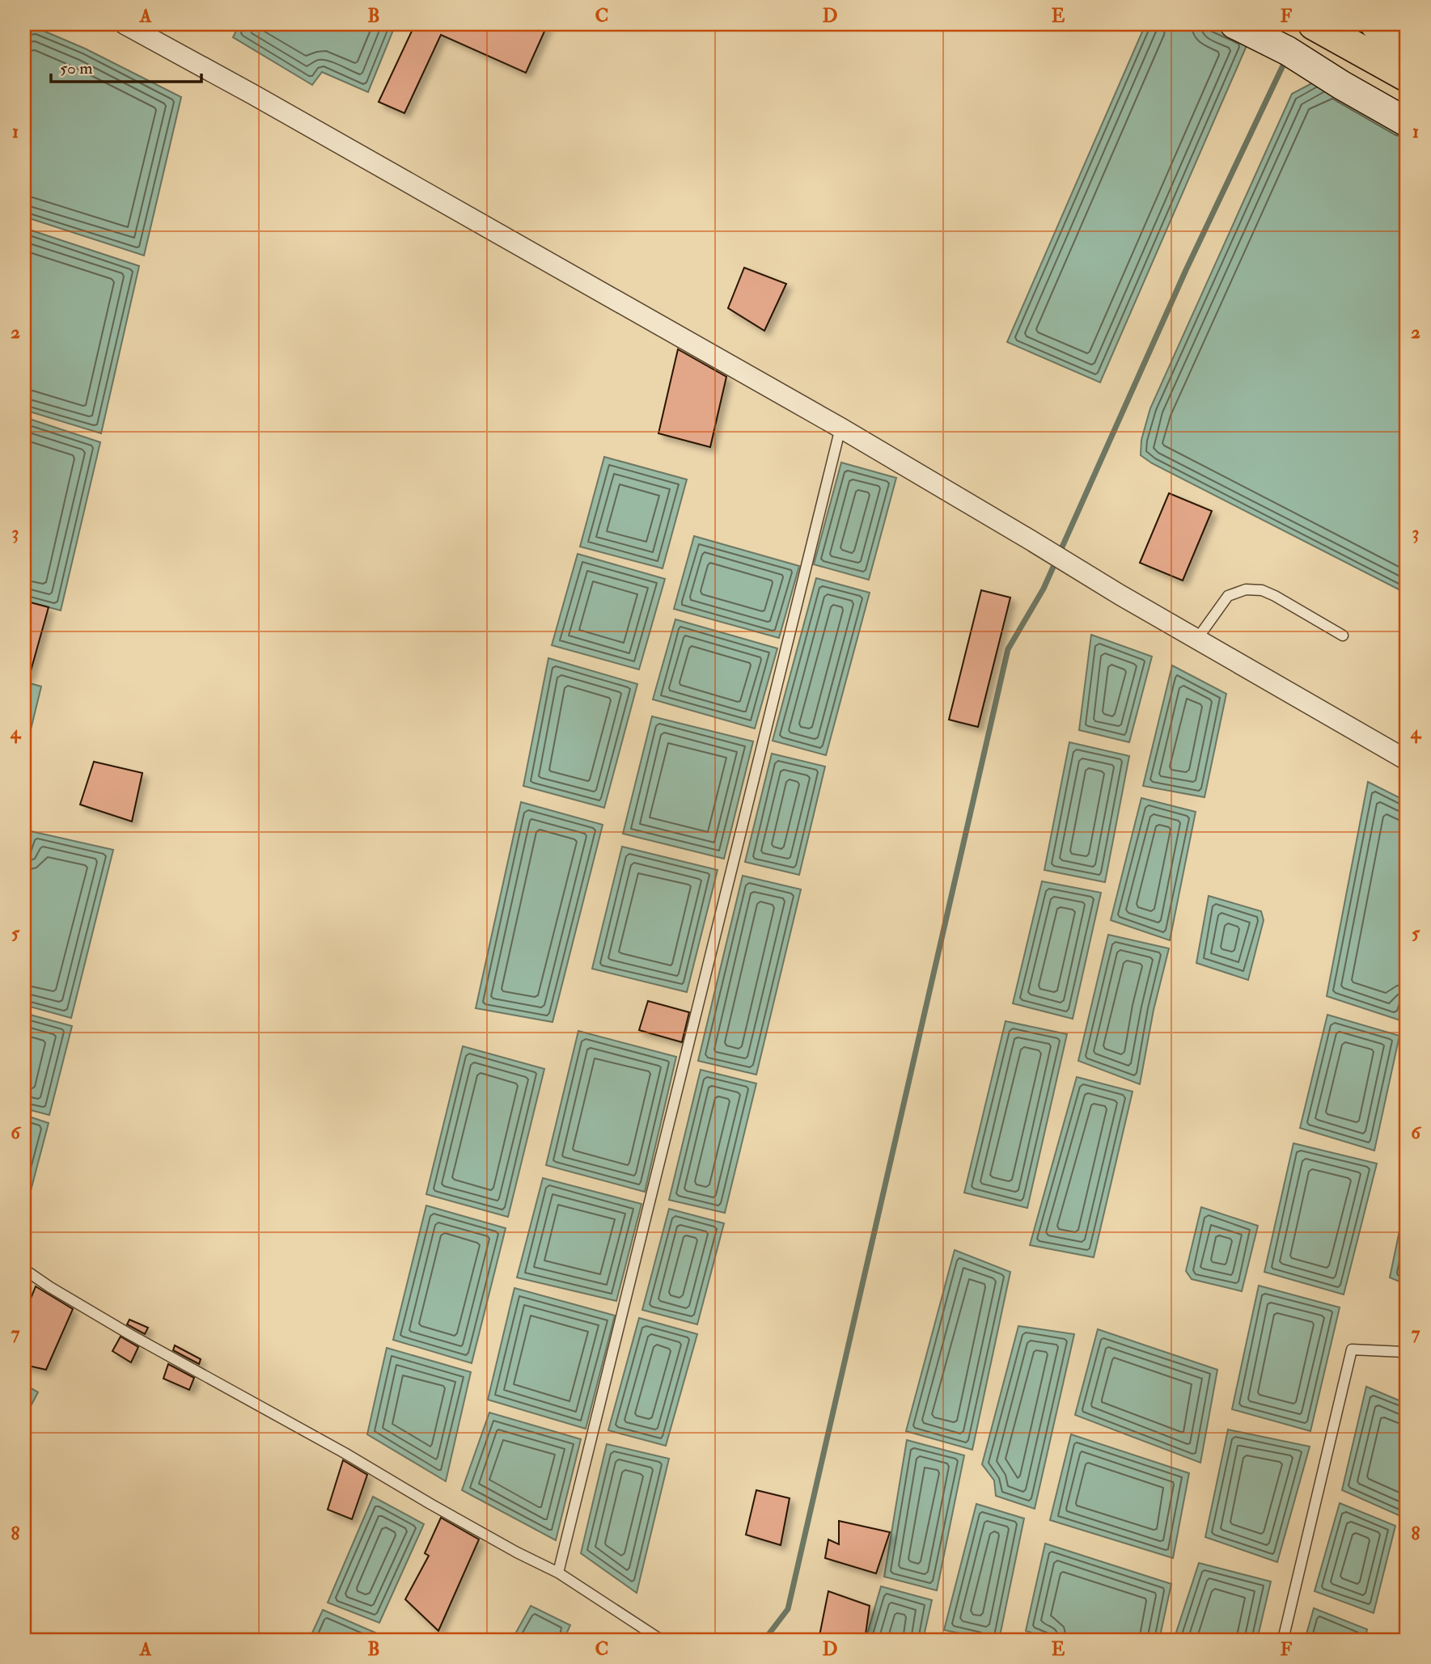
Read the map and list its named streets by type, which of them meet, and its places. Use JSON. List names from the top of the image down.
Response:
{
  "scale_bar": "50 m",
  "grid": {
    "columns": [
      "A",
      "B",
      "C",
      "D",
      "E",
      "F"
    ],
    "rows": [
      "1",
      "2",
      "3",
      "4",
      "5",
      "6",
      "7",
      "8"
    ]
  }
}
